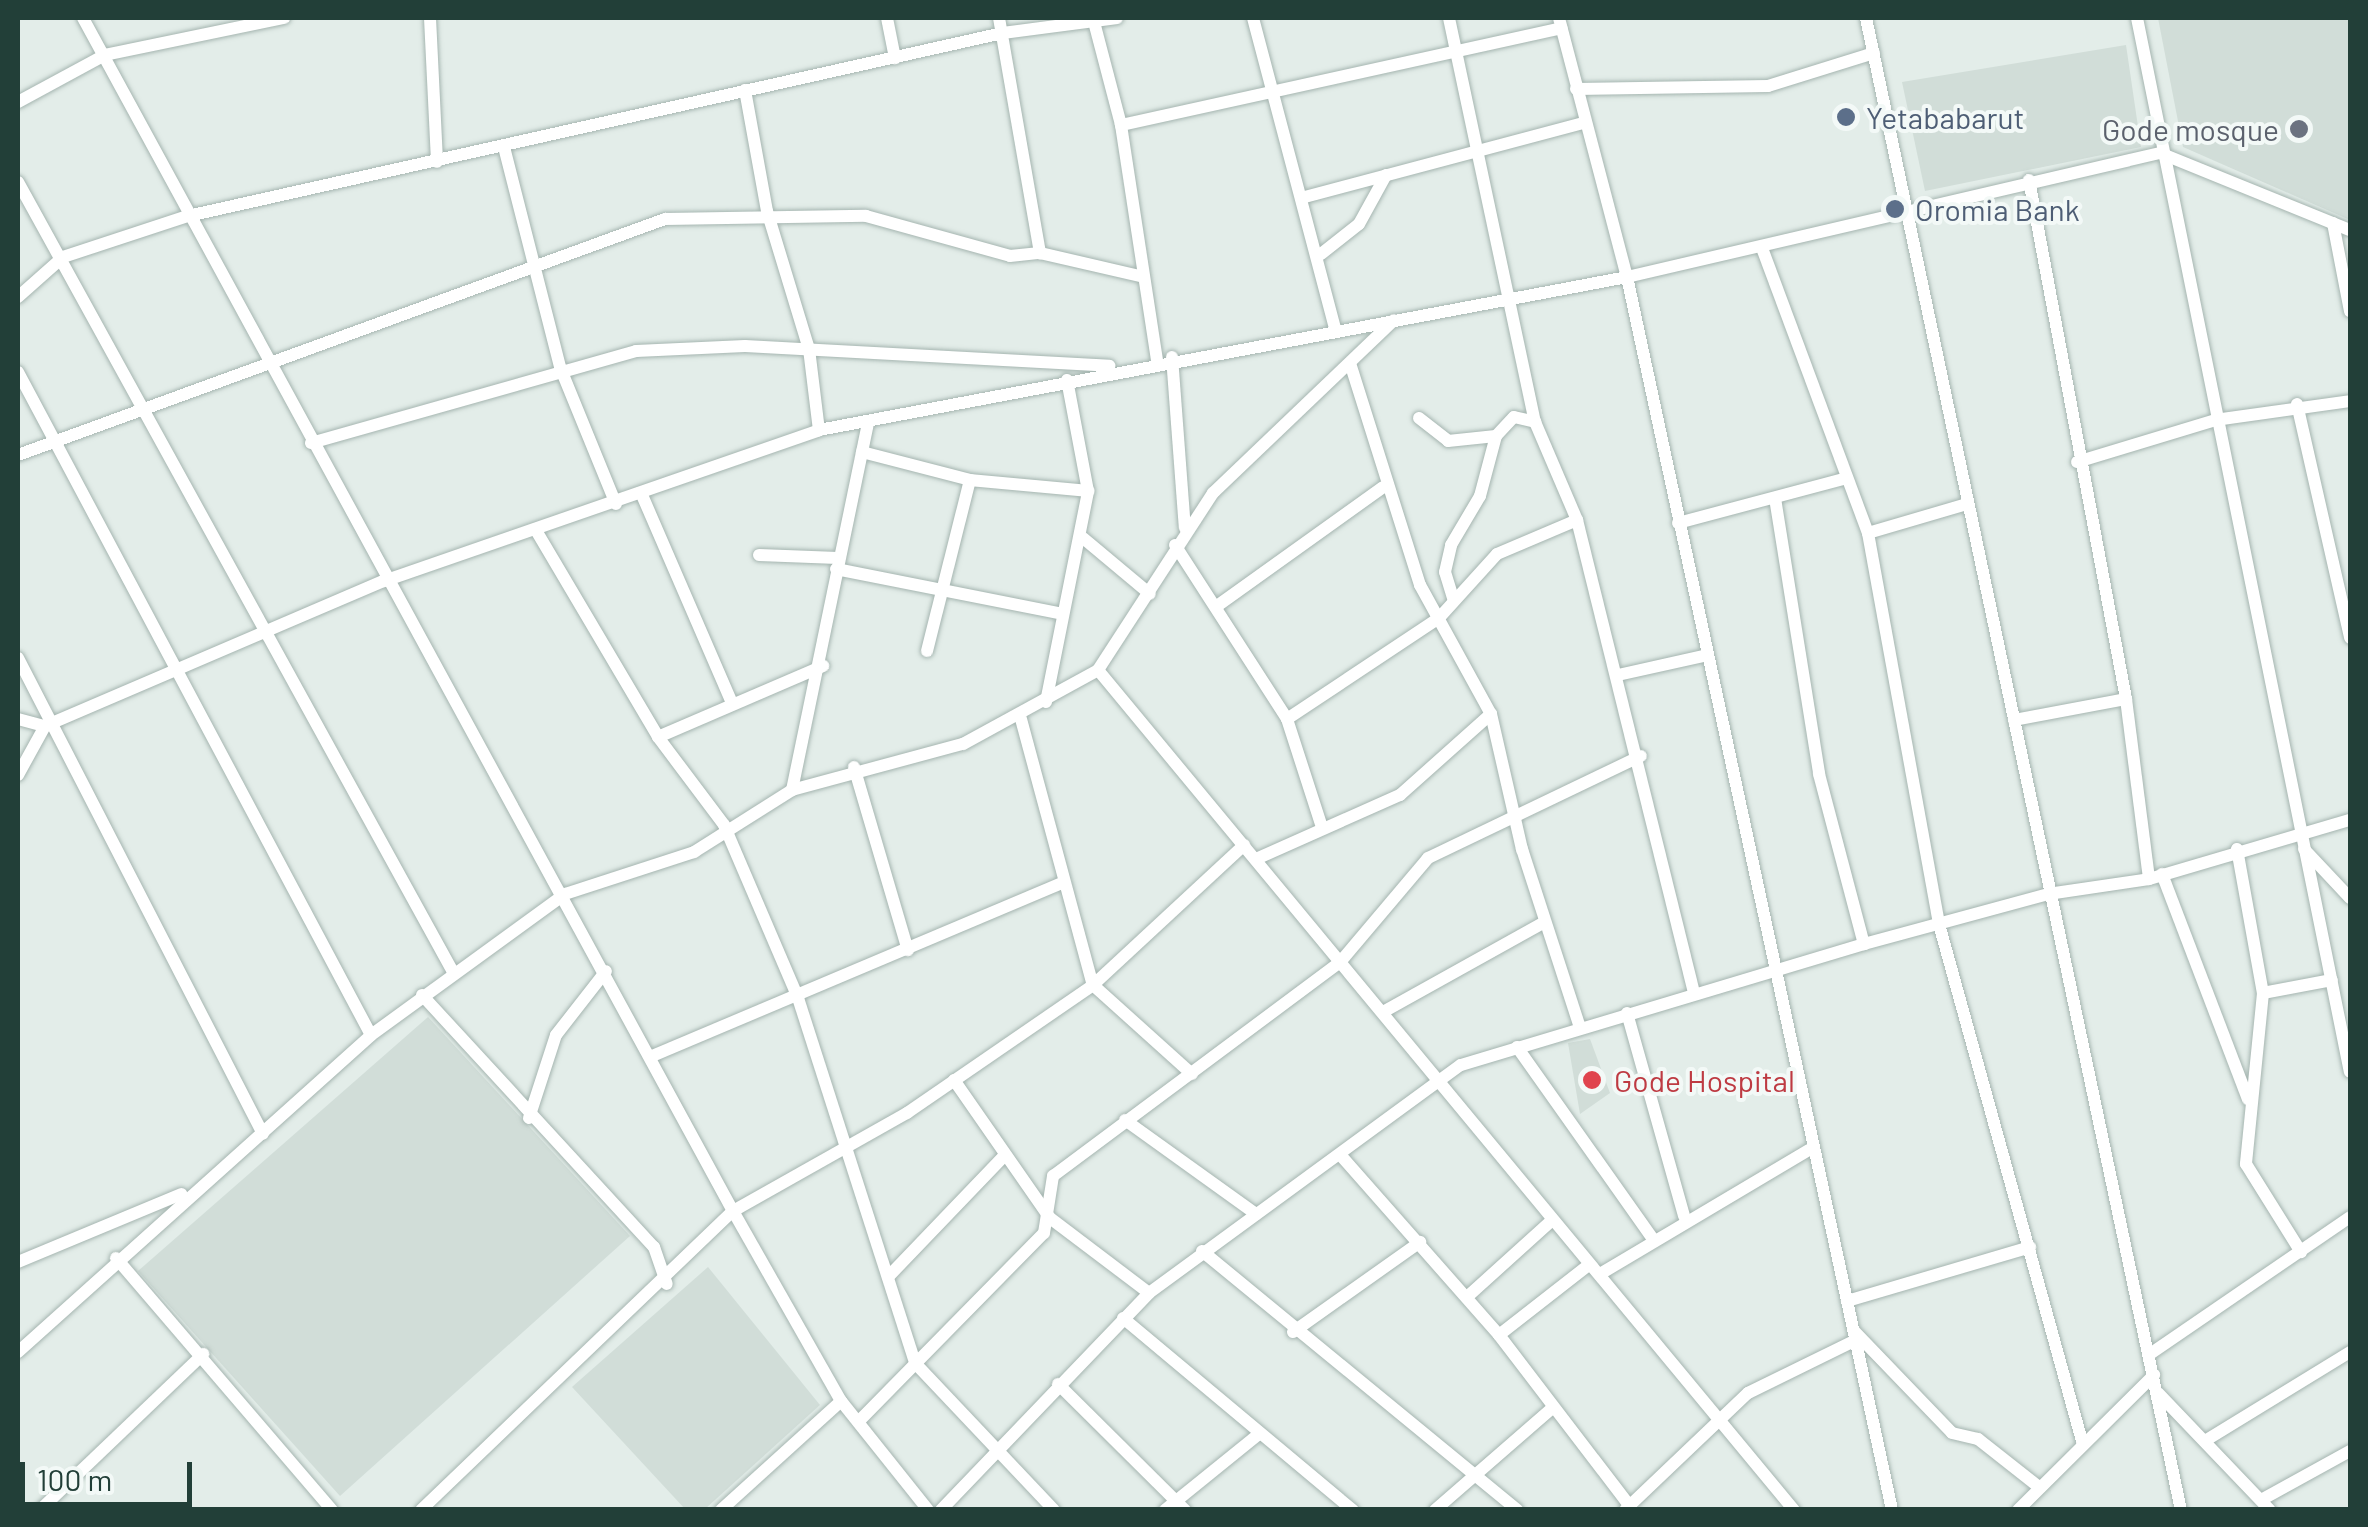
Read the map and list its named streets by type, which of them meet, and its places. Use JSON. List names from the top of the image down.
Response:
{
  "places": [
    "Yetababarut",
    "Gode mosque",
    "Oromia Bank",
    "Gode Hospital"
  ],
  "scale_bar": "100 m"
}
